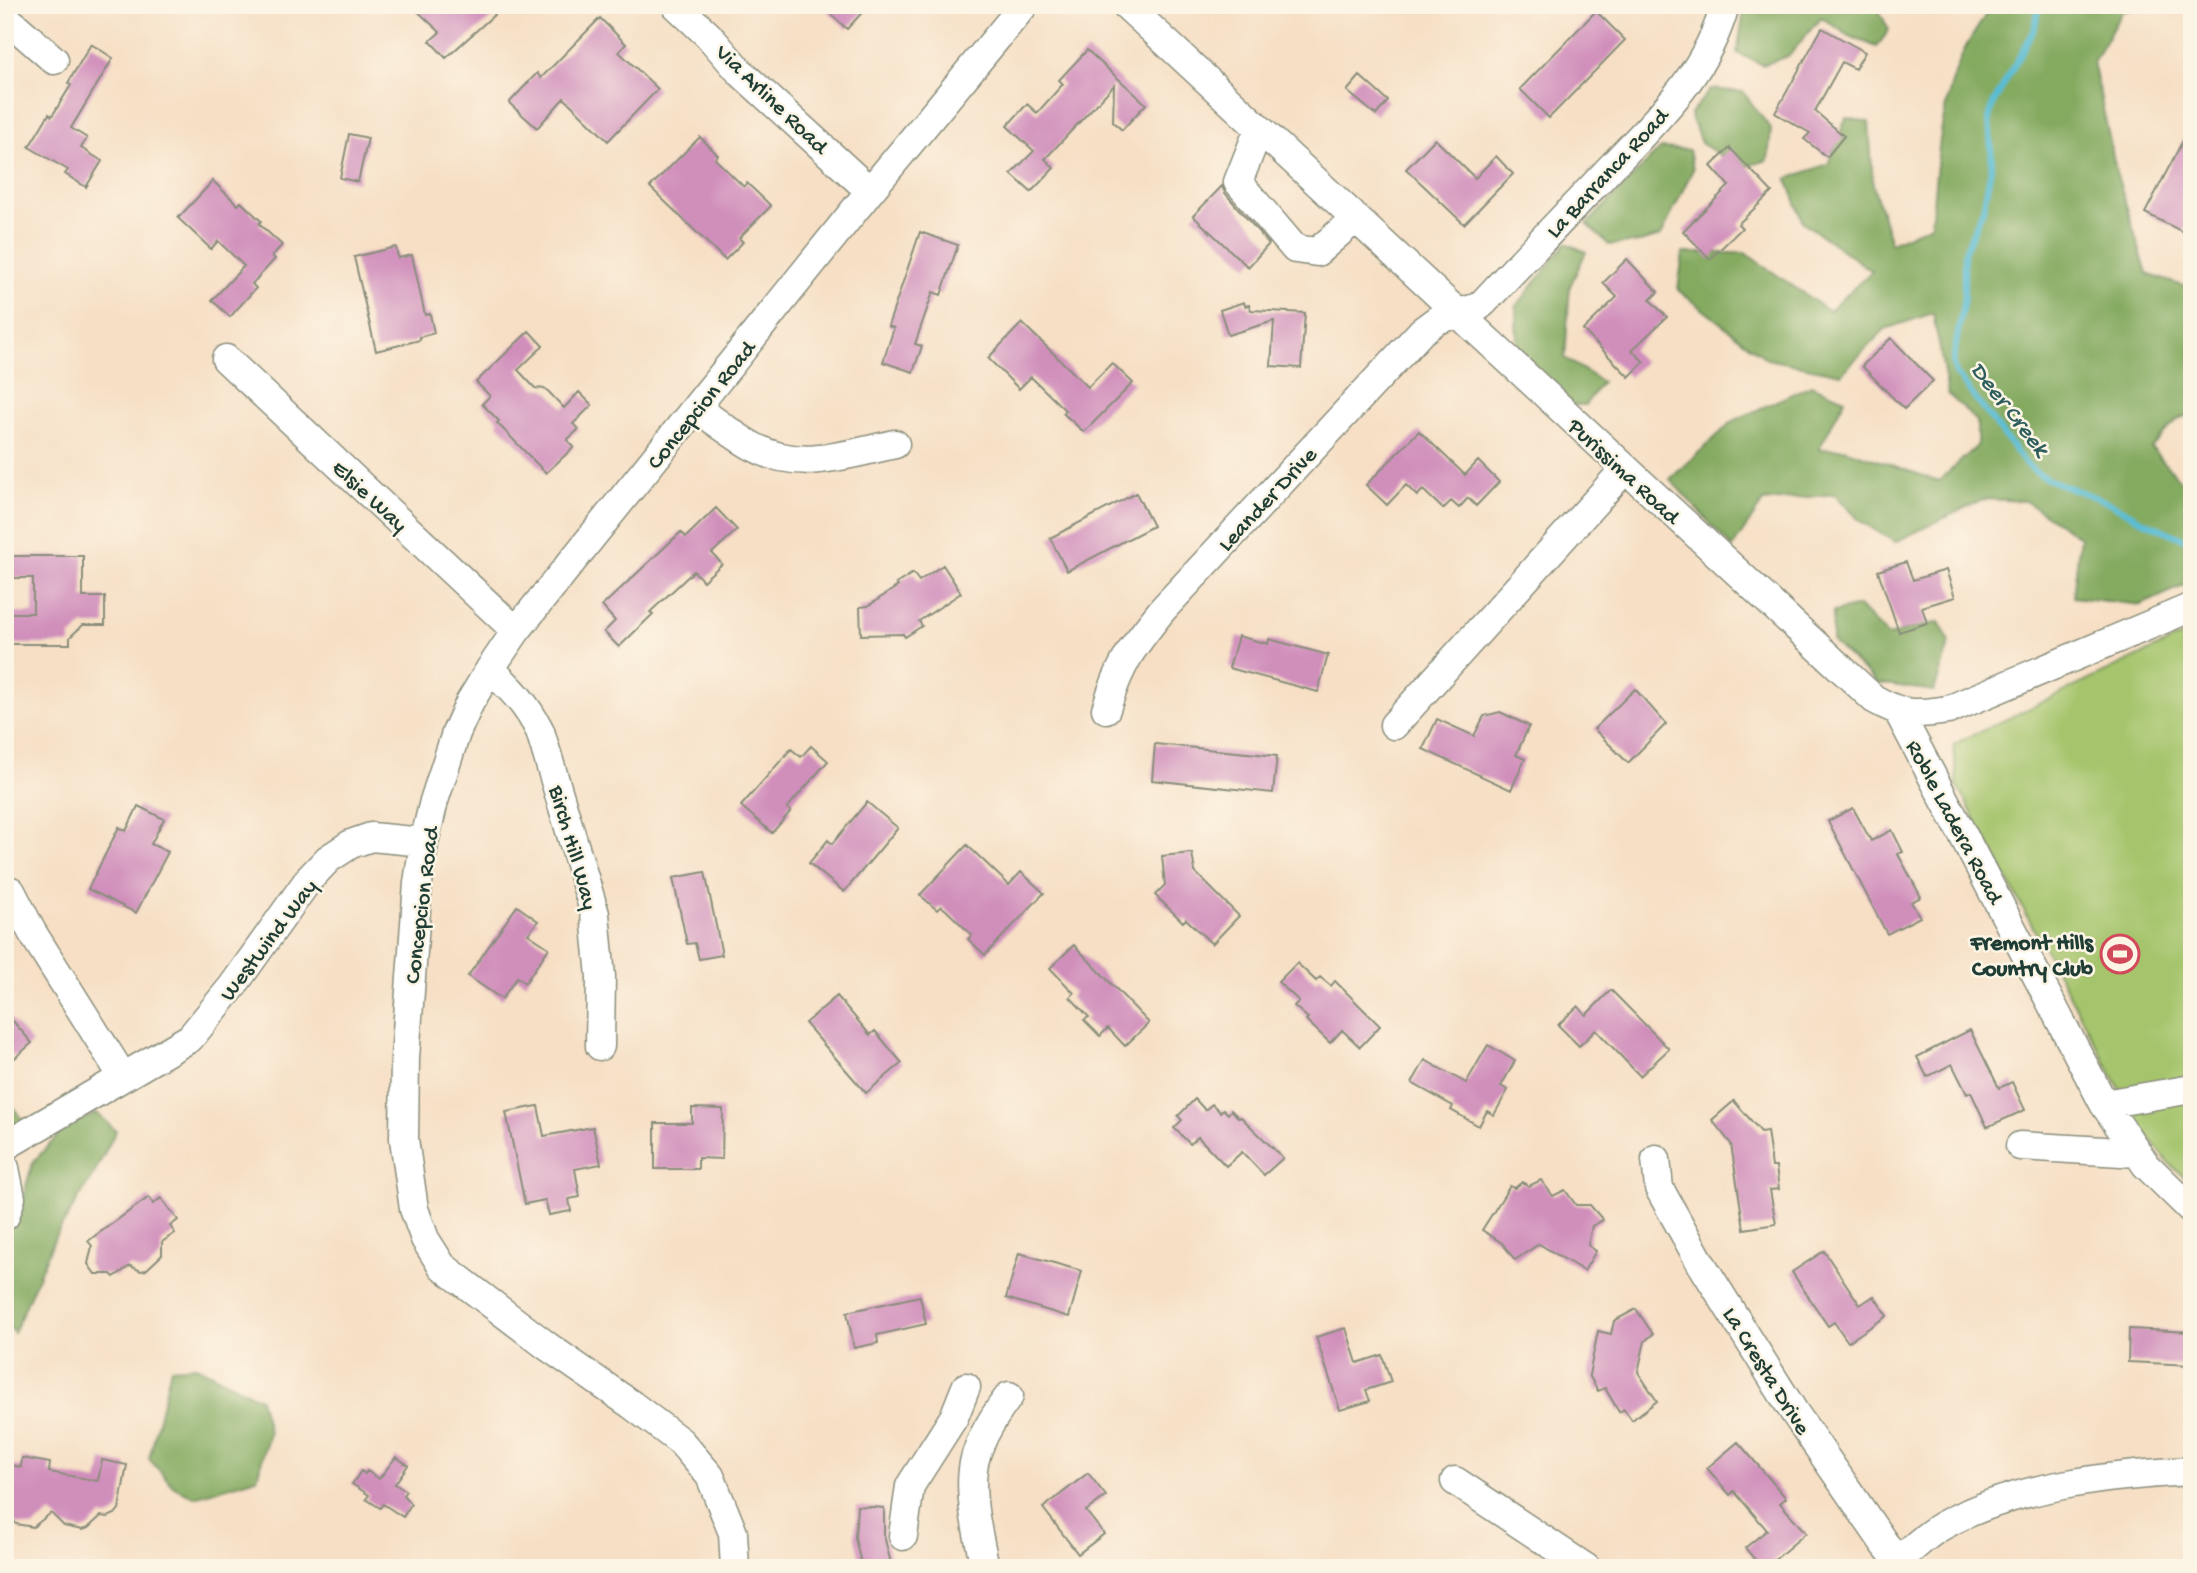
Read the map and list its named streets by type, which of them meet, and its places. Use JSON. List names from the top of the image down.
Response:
{
  "streets": {
    "street": [
      "Via Arline Road",
      "La Barranca Road",
      "Concepcion Road",
      "Purissima Road",
      "Elsie Way",
      "Leander Drive",
      "Roble Ladera Road",
      "Birch Hill Way",
      "Westwind Way",
      "La Cresta Drive"
    ]
  },
  "crossings": [
    ["Via Arline Road", "Concepcion Road"],
    ["La Barranca Road", "Purissima Road"],
    ["La Barranca Road", "Leander Drive"],
    ["Concepcion Road", "Elsie Way"],
    ["Concepcion Road", "Birch Hill Way"],
    ["Concepcion Road", "Westwind Way"],
    ["Purissima Road", "Leander Drive"],
    ["Purissima Road", "Roble Ladera Road"]
  ],
  "water": ["Deer Creek"],
  "places": {
    "sports": ["Fremont Hills Country Club"]
  }
}
